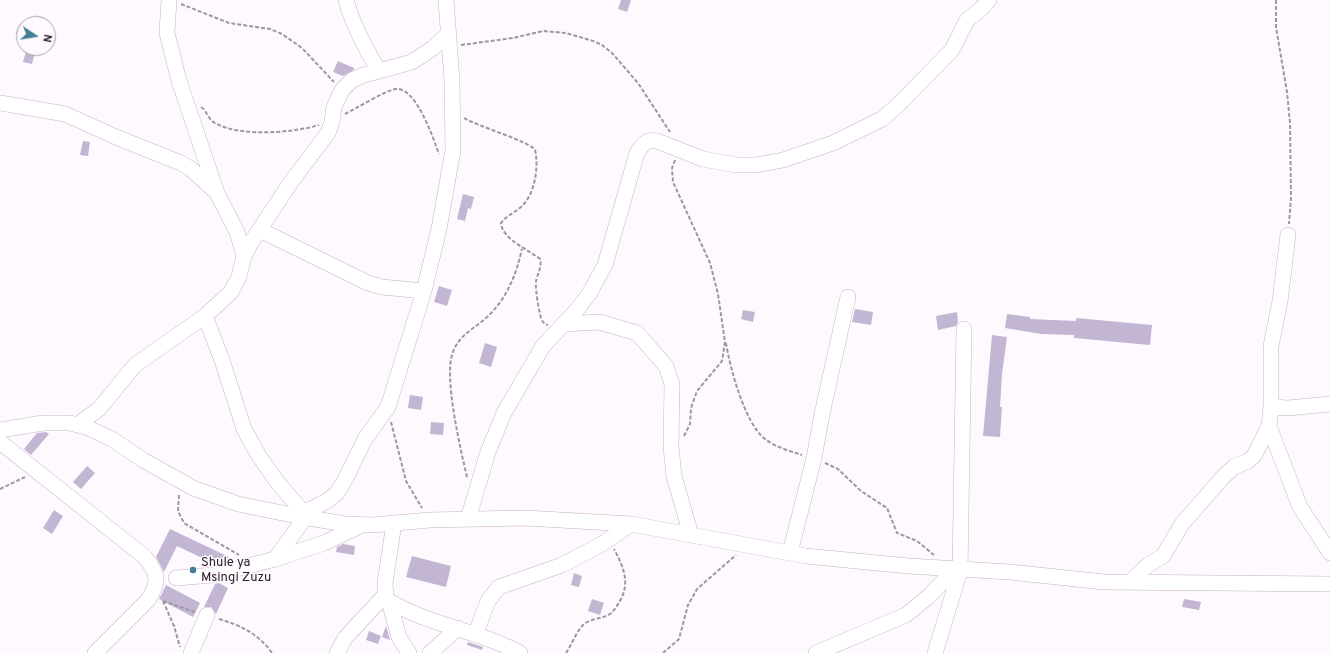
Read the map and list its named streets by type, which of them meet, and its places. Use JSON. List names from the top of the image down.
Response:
{
  "places": ["Shule ya Msingi Zuzu"],
  "north": "right"
}
